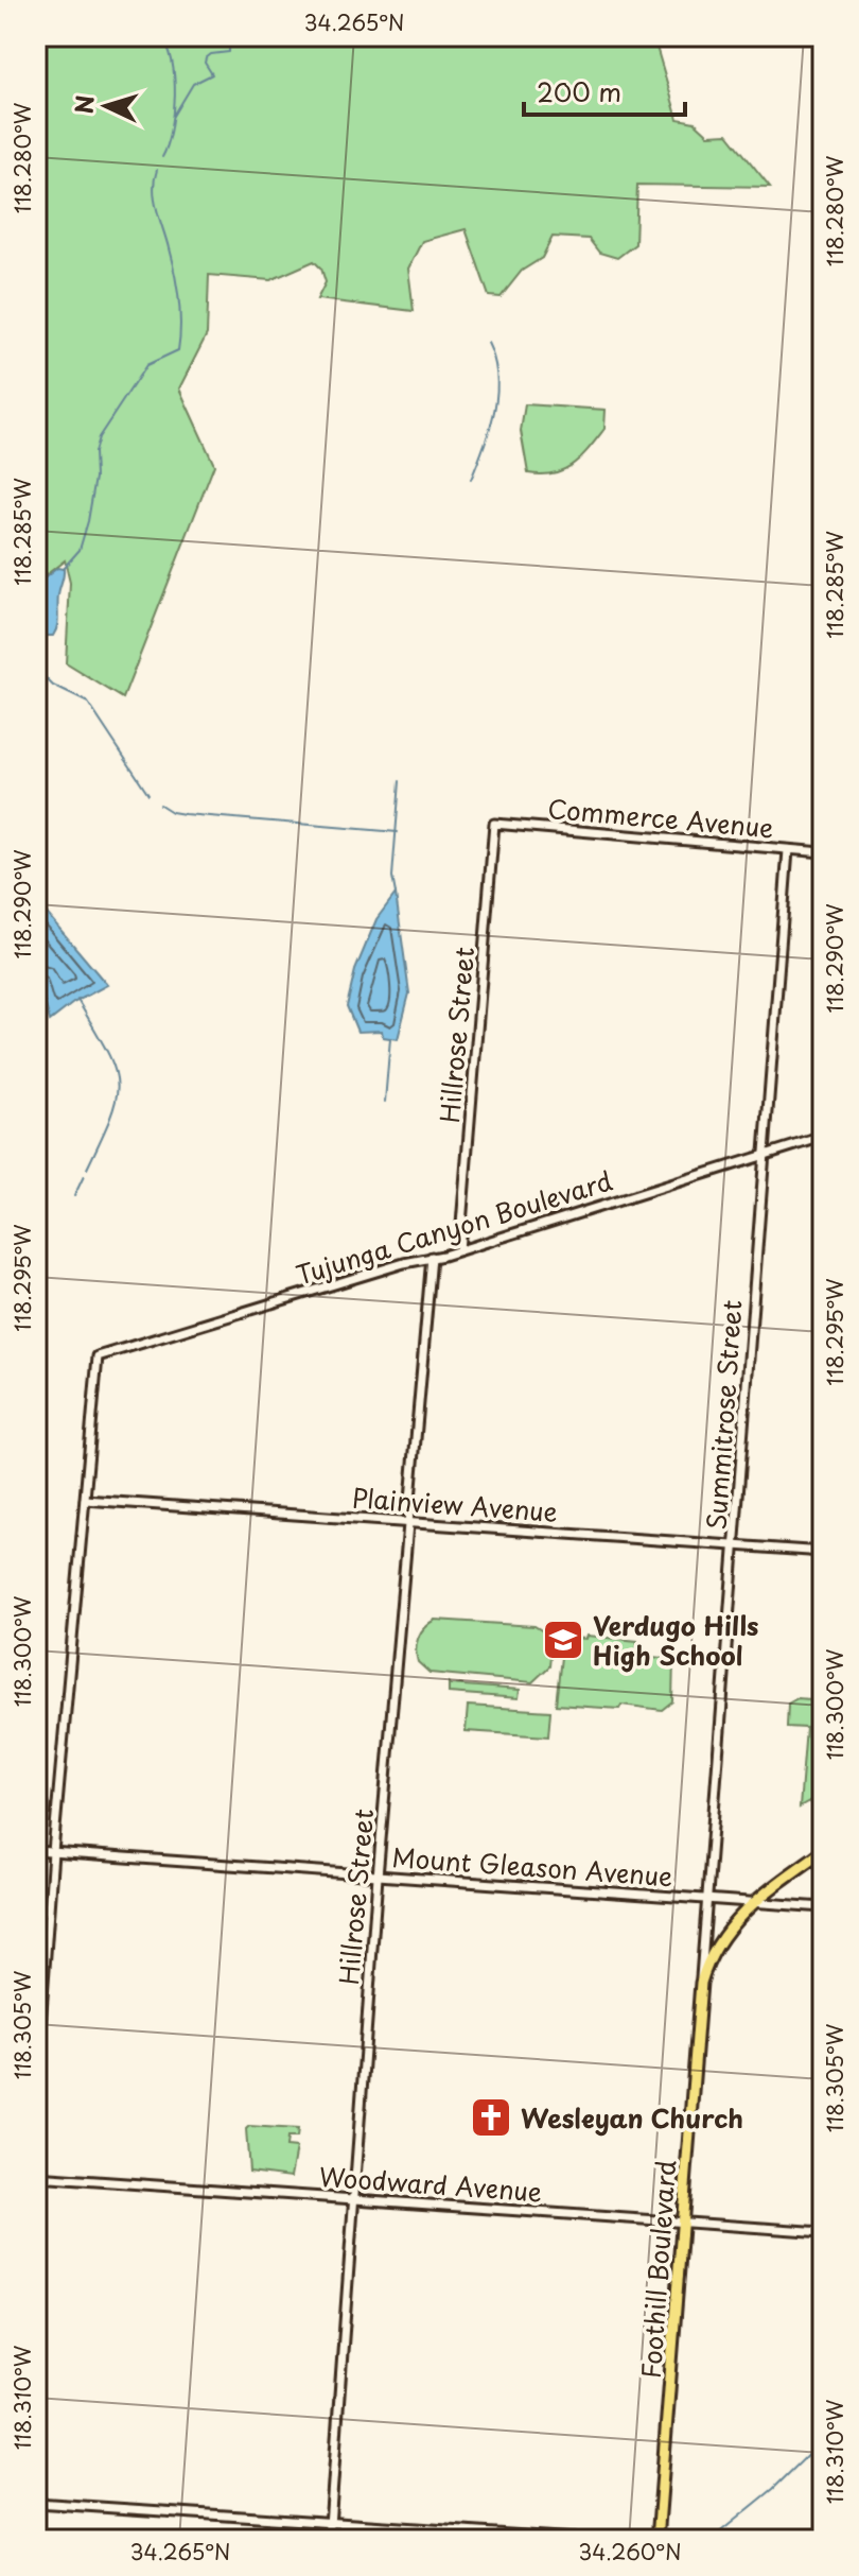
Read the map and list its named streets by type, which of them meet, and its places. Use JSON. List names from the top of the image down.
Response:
{
  "streets": {
    "main road": ["Foothill Boulevard"],
    "street": [
      "Commerce Avenue",
      "Hillrose Street",
      "Tujunga Canyon Boulevard",
      "Summitrose Street",
      "Plainview Avenue",
      "Mount Gleason Avenue",
      "Woodward Avenue"
    ]
  },
  "crossings": [
    ["Commerce Avenue", "Hillrose Street"],
    ["Commerce Avenue", "Summitrose Street"],
    ["Hillrose Street", "Tujunga Canyon Boulevard"],
    ["Hillrose Street", "Plainview Avenue"],
    ["Hillrose Street", "Mount Gleason Avenue"],
    ["Hillrose Street", "Woodward Avenue"],
    ["Tujunga Canyon Boulevard", "Summitrose Street"],
    ["Tujunga Canyon Boulevard", "Plainview Avenue"],
    ["Summitrose Street", "Plainview Avenue"],
    ["Summitrose Street", "Mount Gleason Avenue"],
    ["Summitrose Street", "Foothill Boulevard"],
    ["Mount Gleason Avenue", "Foothill Boulevard"],
    ["Woodward Avenue", "Foothill Boulevard"]
  ],
  "places": {
    "school or university": ["Verdugo Hills High School"],
    "church": ["Wesleyan Church"]
  },
  "scale_bar": "200 m",
  "north": "left",
  "coordinates": [
    "34.265°N",
    "118.280°W",
    "118.285°W",
    "118.290°W",
    "118.295°W",
    "118.300°W",
    "118.305°W",
    "118.310°W",
    "34.260°N"
  ]
}
